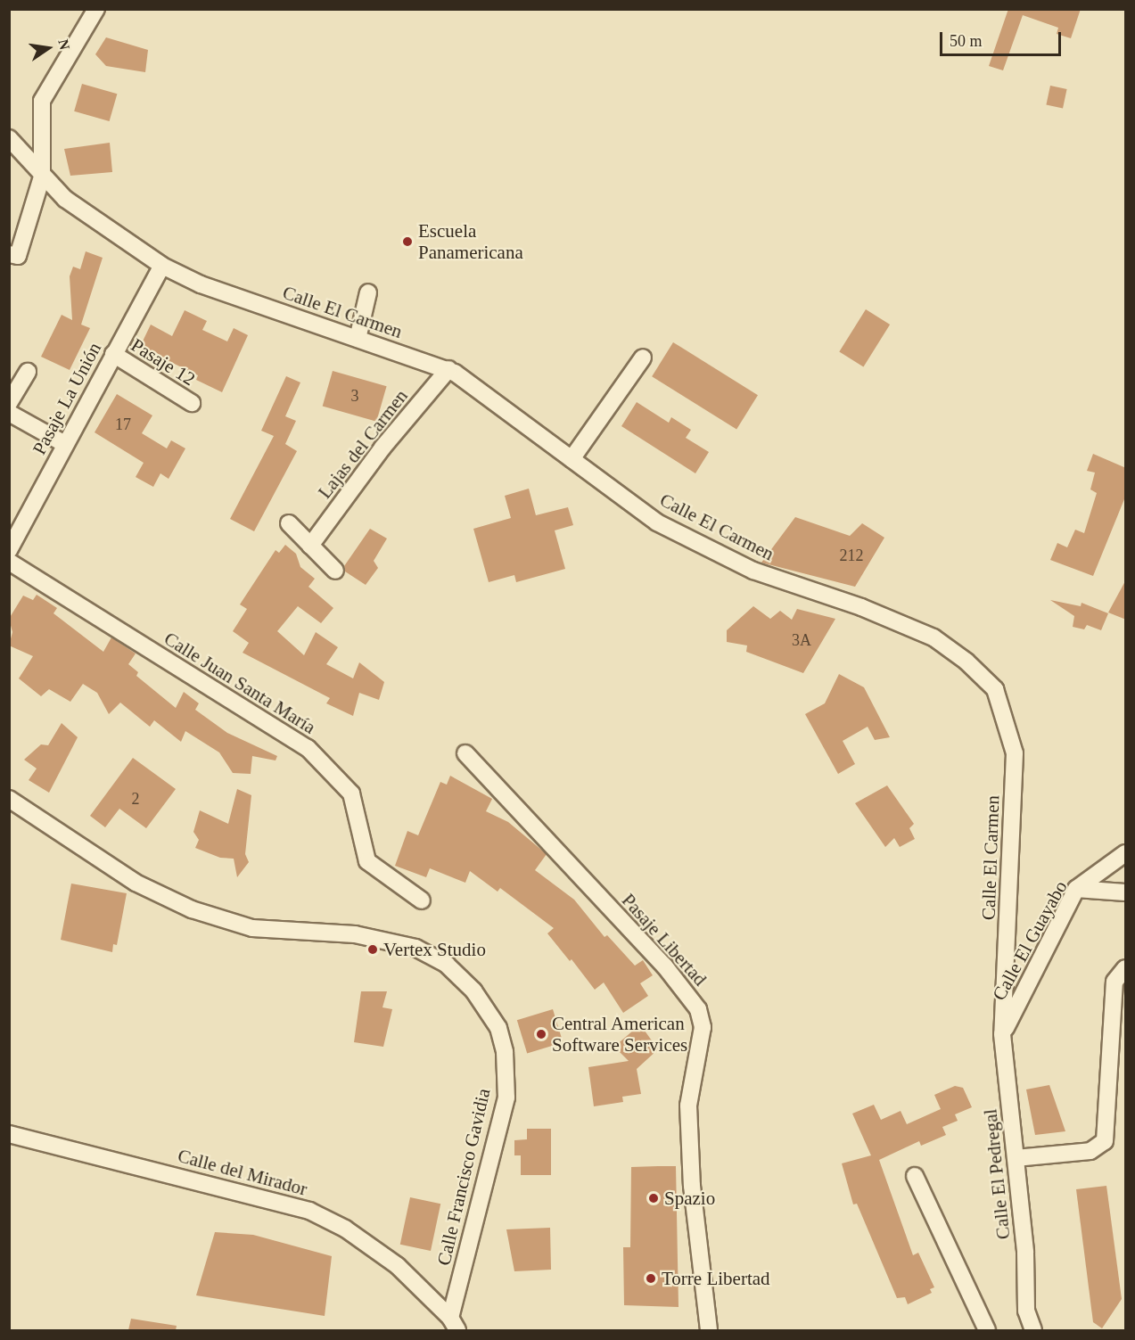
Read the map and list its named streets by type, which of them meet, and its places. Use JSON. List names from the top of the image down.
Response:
{
  "streets": {
    "street": [
      "Calle El Carmen",
      "Pasaje 12",
      "Pasaje La Unión",
      "Lajas del Carmen",
      "Calle Juan Santa María",
      "Pasaje Libertad",
      "Calle El Guayabo",
      "Calle del Mirador",
      "Calle El Pedregal",
      "Calle Francisco Gavidia"
    ]
  },
  "crossings": [
    ["Calle El Carmen", "Pasaje La Unión"],
    ["Calle El Carmen", "Lajas del Carmen"],
    ["Calle El Carmen", "Calle El Guayabo"],
    ["Calle El Carmen", "Calle El Pedregal"],
    ["Pasaje 12", "Pasaje La Unión"],
    ["Calle El Guayabo", "Calle El Pedregal"],
    ["Calle del Mirador", "Calle Francisco Gavidia"]
  ],
  "places": [
    "Escuela Panamericana",
    "Vertex Studio",
    "Central American Software Services",
    "Spazio",
    "Torre Libertad"
  ],
  "house_numbers": [
    "3",
    "17",
    "212",
    "3A",
    "2"
  ],
  "scale_bar": "50 m",
  "north": "right"
}
